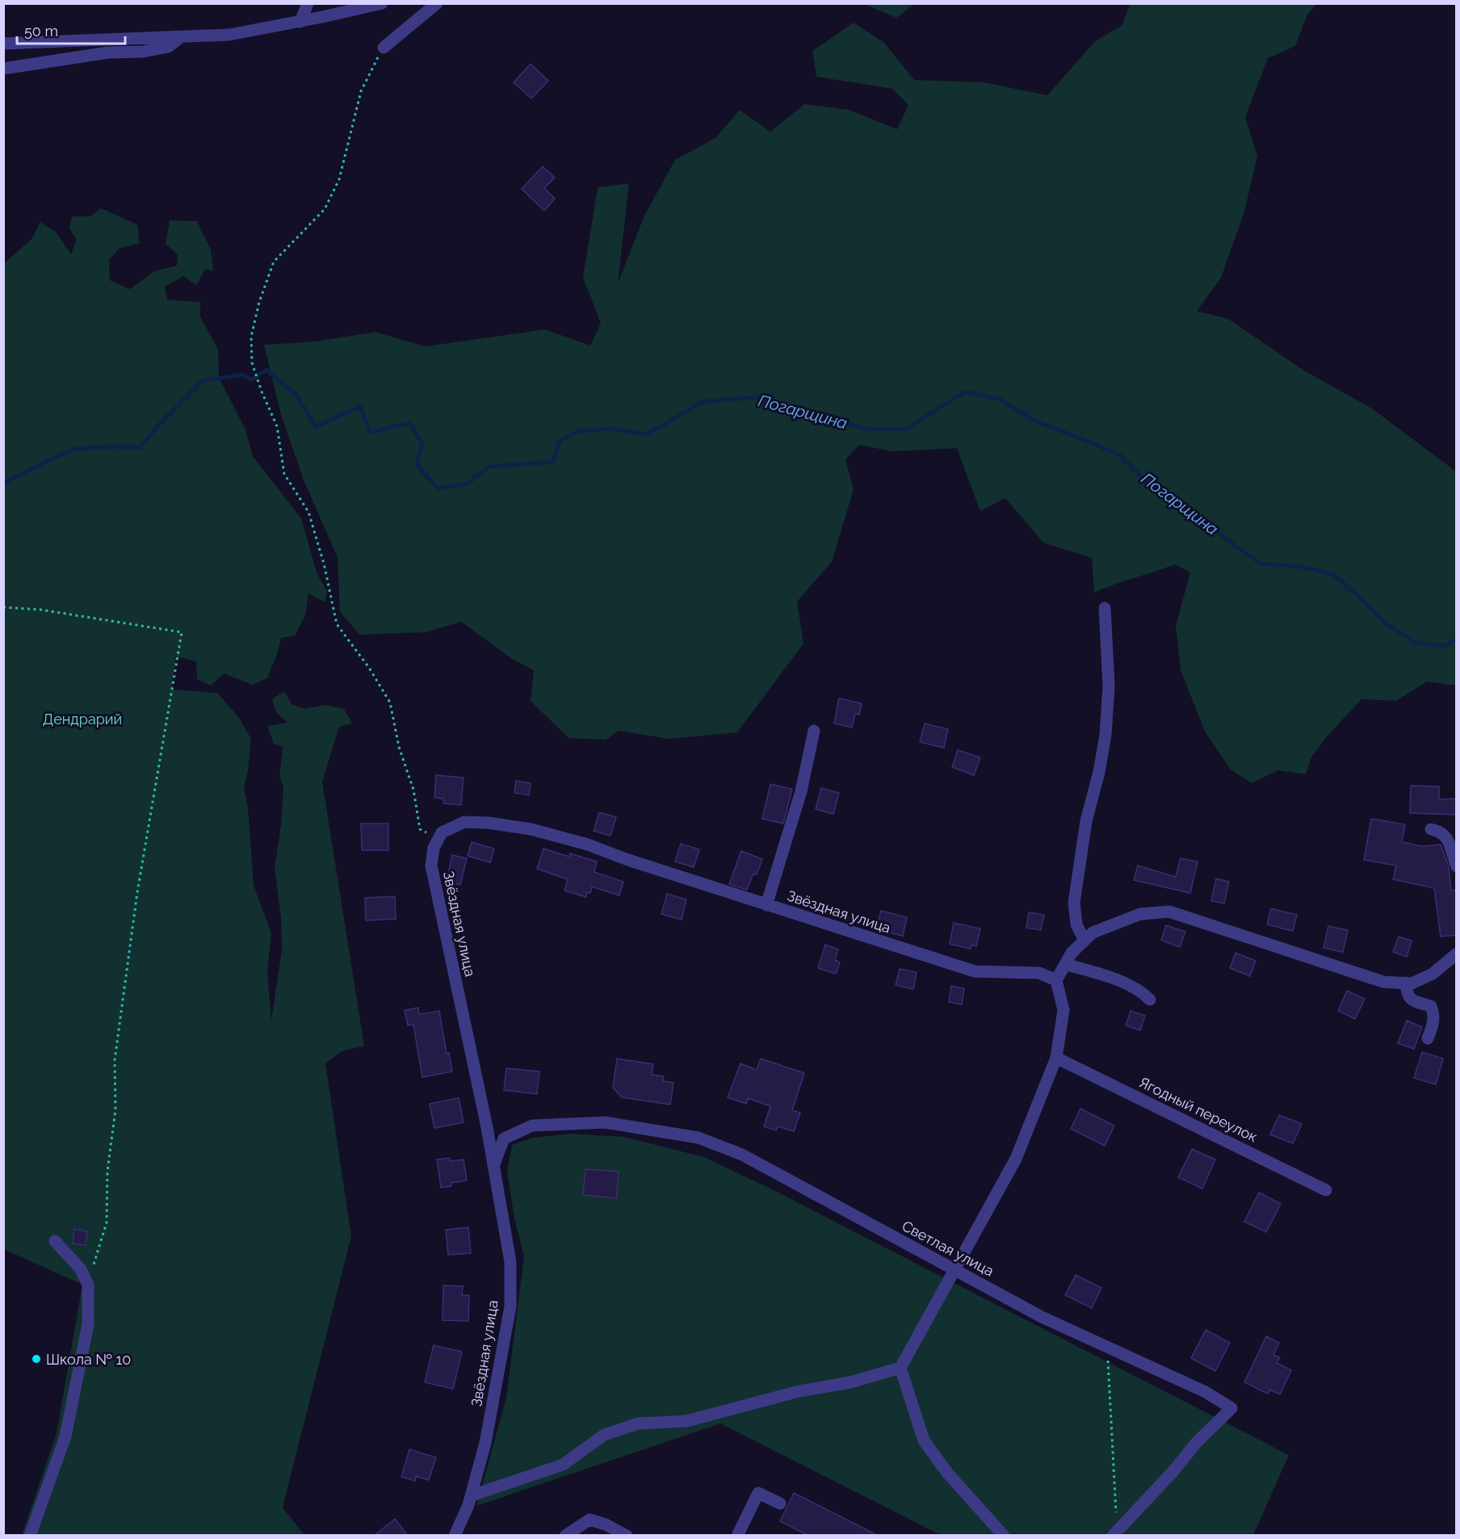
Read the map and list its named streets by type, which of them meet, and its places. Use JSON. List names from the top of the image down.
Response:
{
  "streets": {
    "street": ["Звёздная улица", "Ягодный переулок", "Светлая улица"]
  },
  "crossings": [
    ["Звёздная улица", "Светлая улица"]
  ],
  "water": ["Погарщина"],
  "parks": ["Дендрарий"],
  "places": ["Школа № 10"],
  "scale_bar": "50 m"
}
